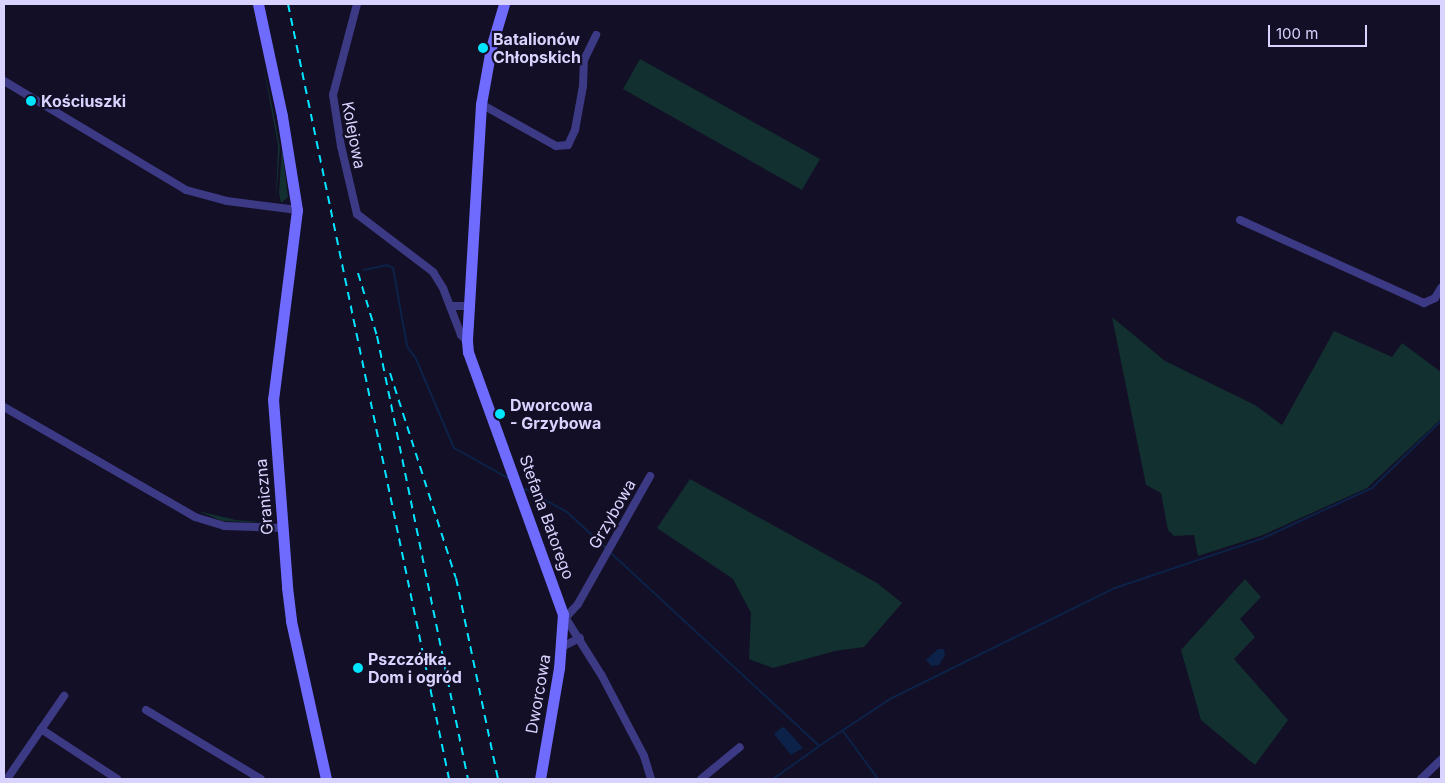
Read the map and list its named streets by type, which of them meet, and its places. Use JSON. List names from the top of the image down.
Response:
{
  "streets": {
    "street": [
      "Kolejowa",
      "Graniczna",
      "Grzybowa",
      "Stefana Batorego",
      "Dworcowa"
    ]
  },
  "crossings": [
    ["Kolejowa", "Stefana Batorego"],
    ["Grzybowa", "Stefana Batorego"],
    ["Grzybowa", "Dworcowa"],
    ["Stefana Batorego", "Dworcowa"]
  ],
  "places": [
    "Batalionów Chłopskich",
    "Kościuszki",
    "Dworcowa - Grzybowa",
    "Pszczółka. Dom i ogród"
  ],
  "scale_bar": "100 m"
}
